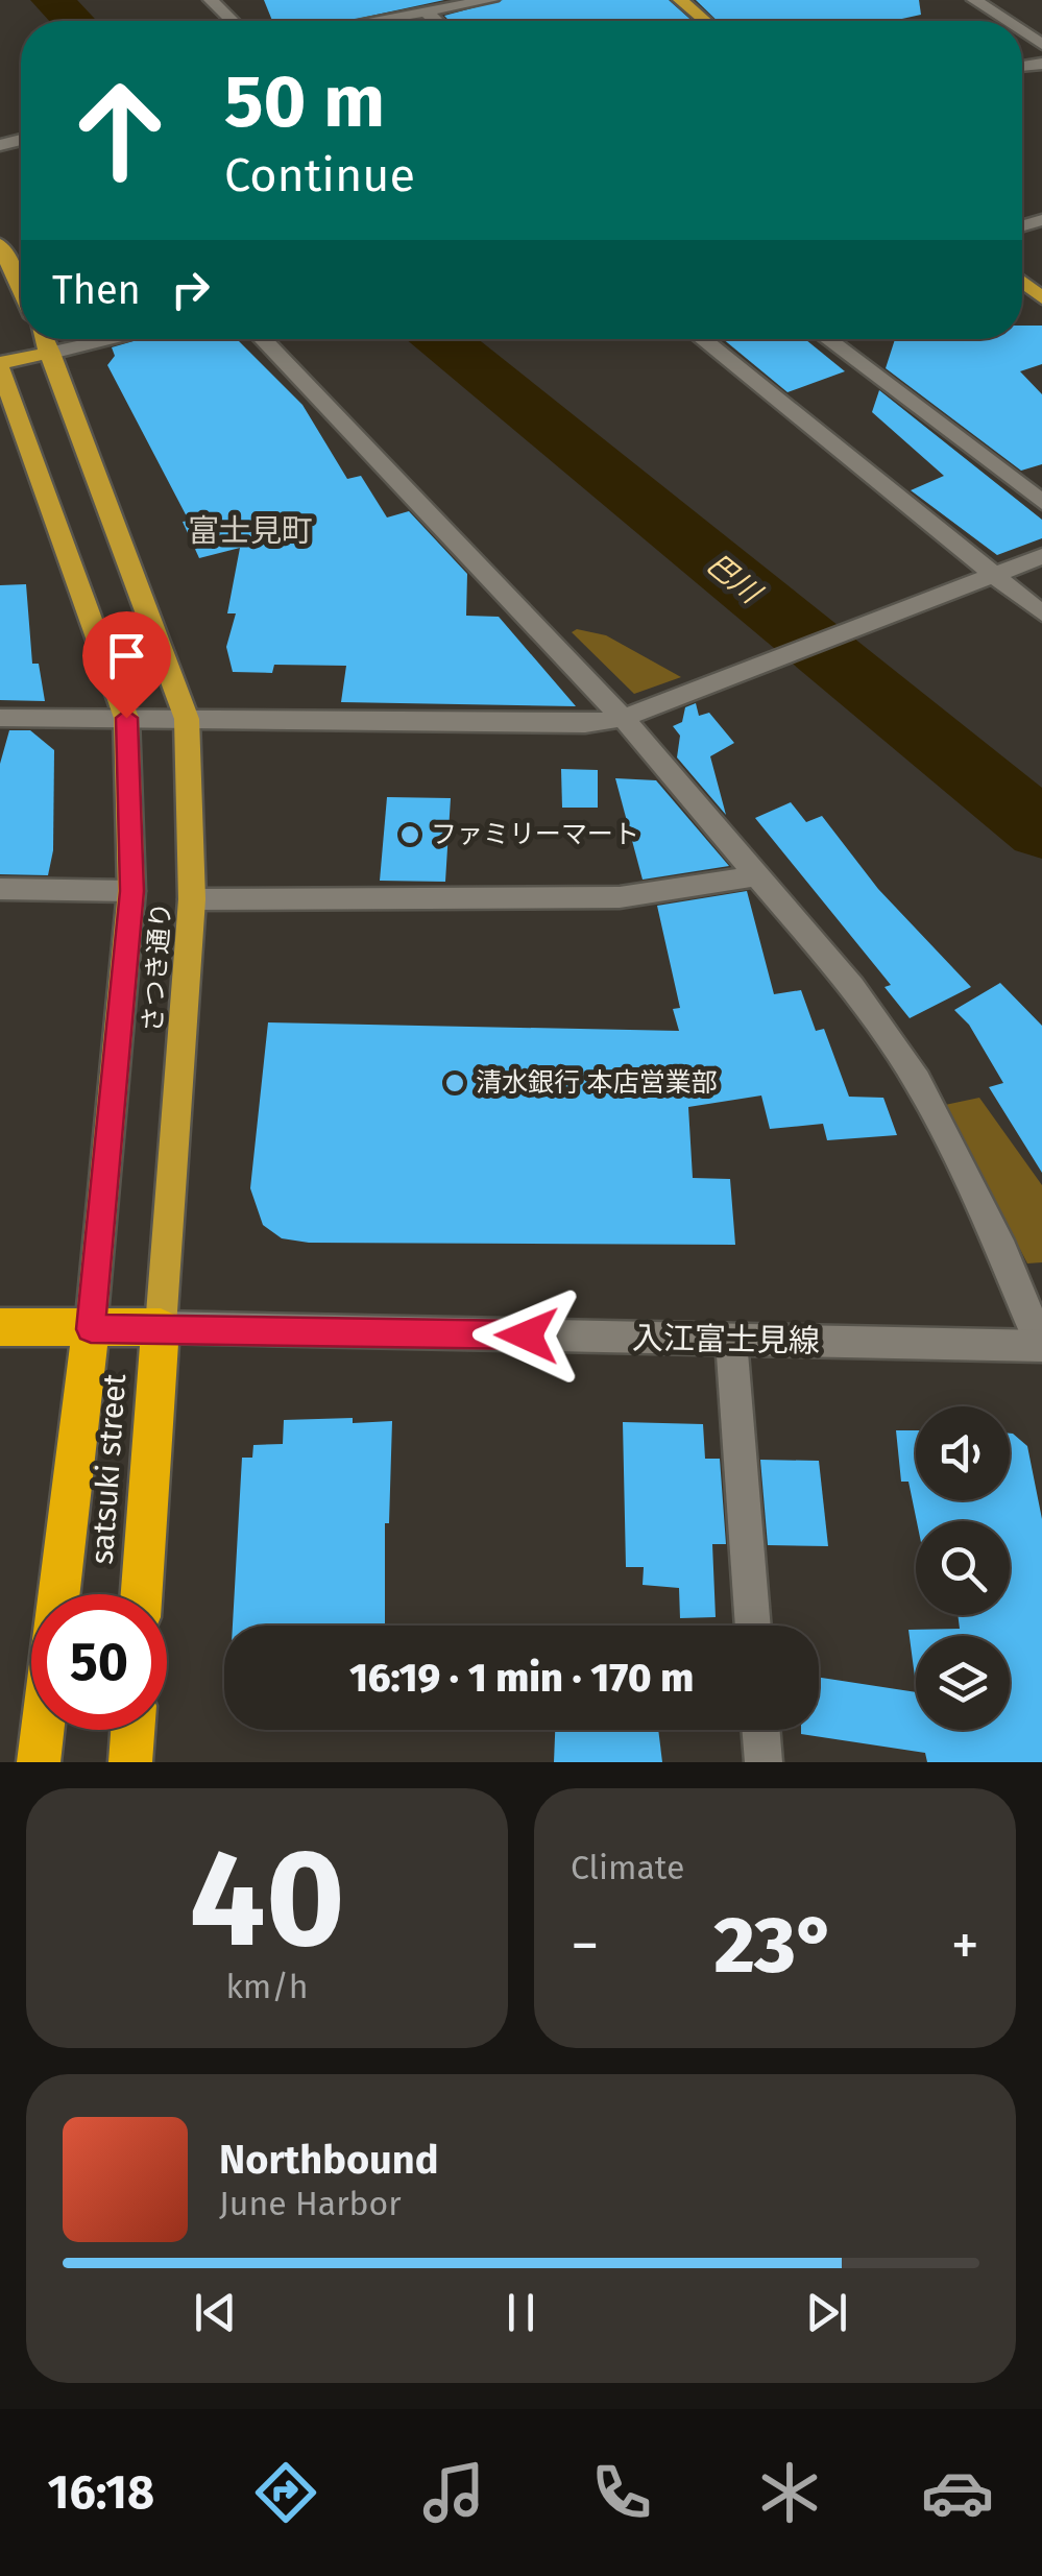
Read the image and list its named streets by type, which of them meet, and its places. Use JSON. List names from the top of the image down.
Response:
{
  "streets": {
    "highway": ["satsuki street"],
    "main road": ["さつき通り"],
    "street": ["入江富士見線"]
  },
  "crossings": [
    ["さつき通り", "入江富士見線"],
    ["さつき通り", "satsuki street"],
    ["入江富士見線", "satsuki street"]
  ],
  "districts": ["富士見町"],
  "water": ["巴川"],
  "places": ["ファミリーマート", "清水銀行 本店営業部"],
  "page": {
    "turn": ["50 m", "Continue"],
    "then": "Then",
    "limit": "50",
    "trip": "16:19 · 1 min · 170 m",
    "tile": [
      ["40", "km/h"],
      "Climate"
    ],
    "heat": ["−", "23°", "+"],
    "song": ["Northbound", "June Harbor"],
    "tabs": "16:18"
  }
}
